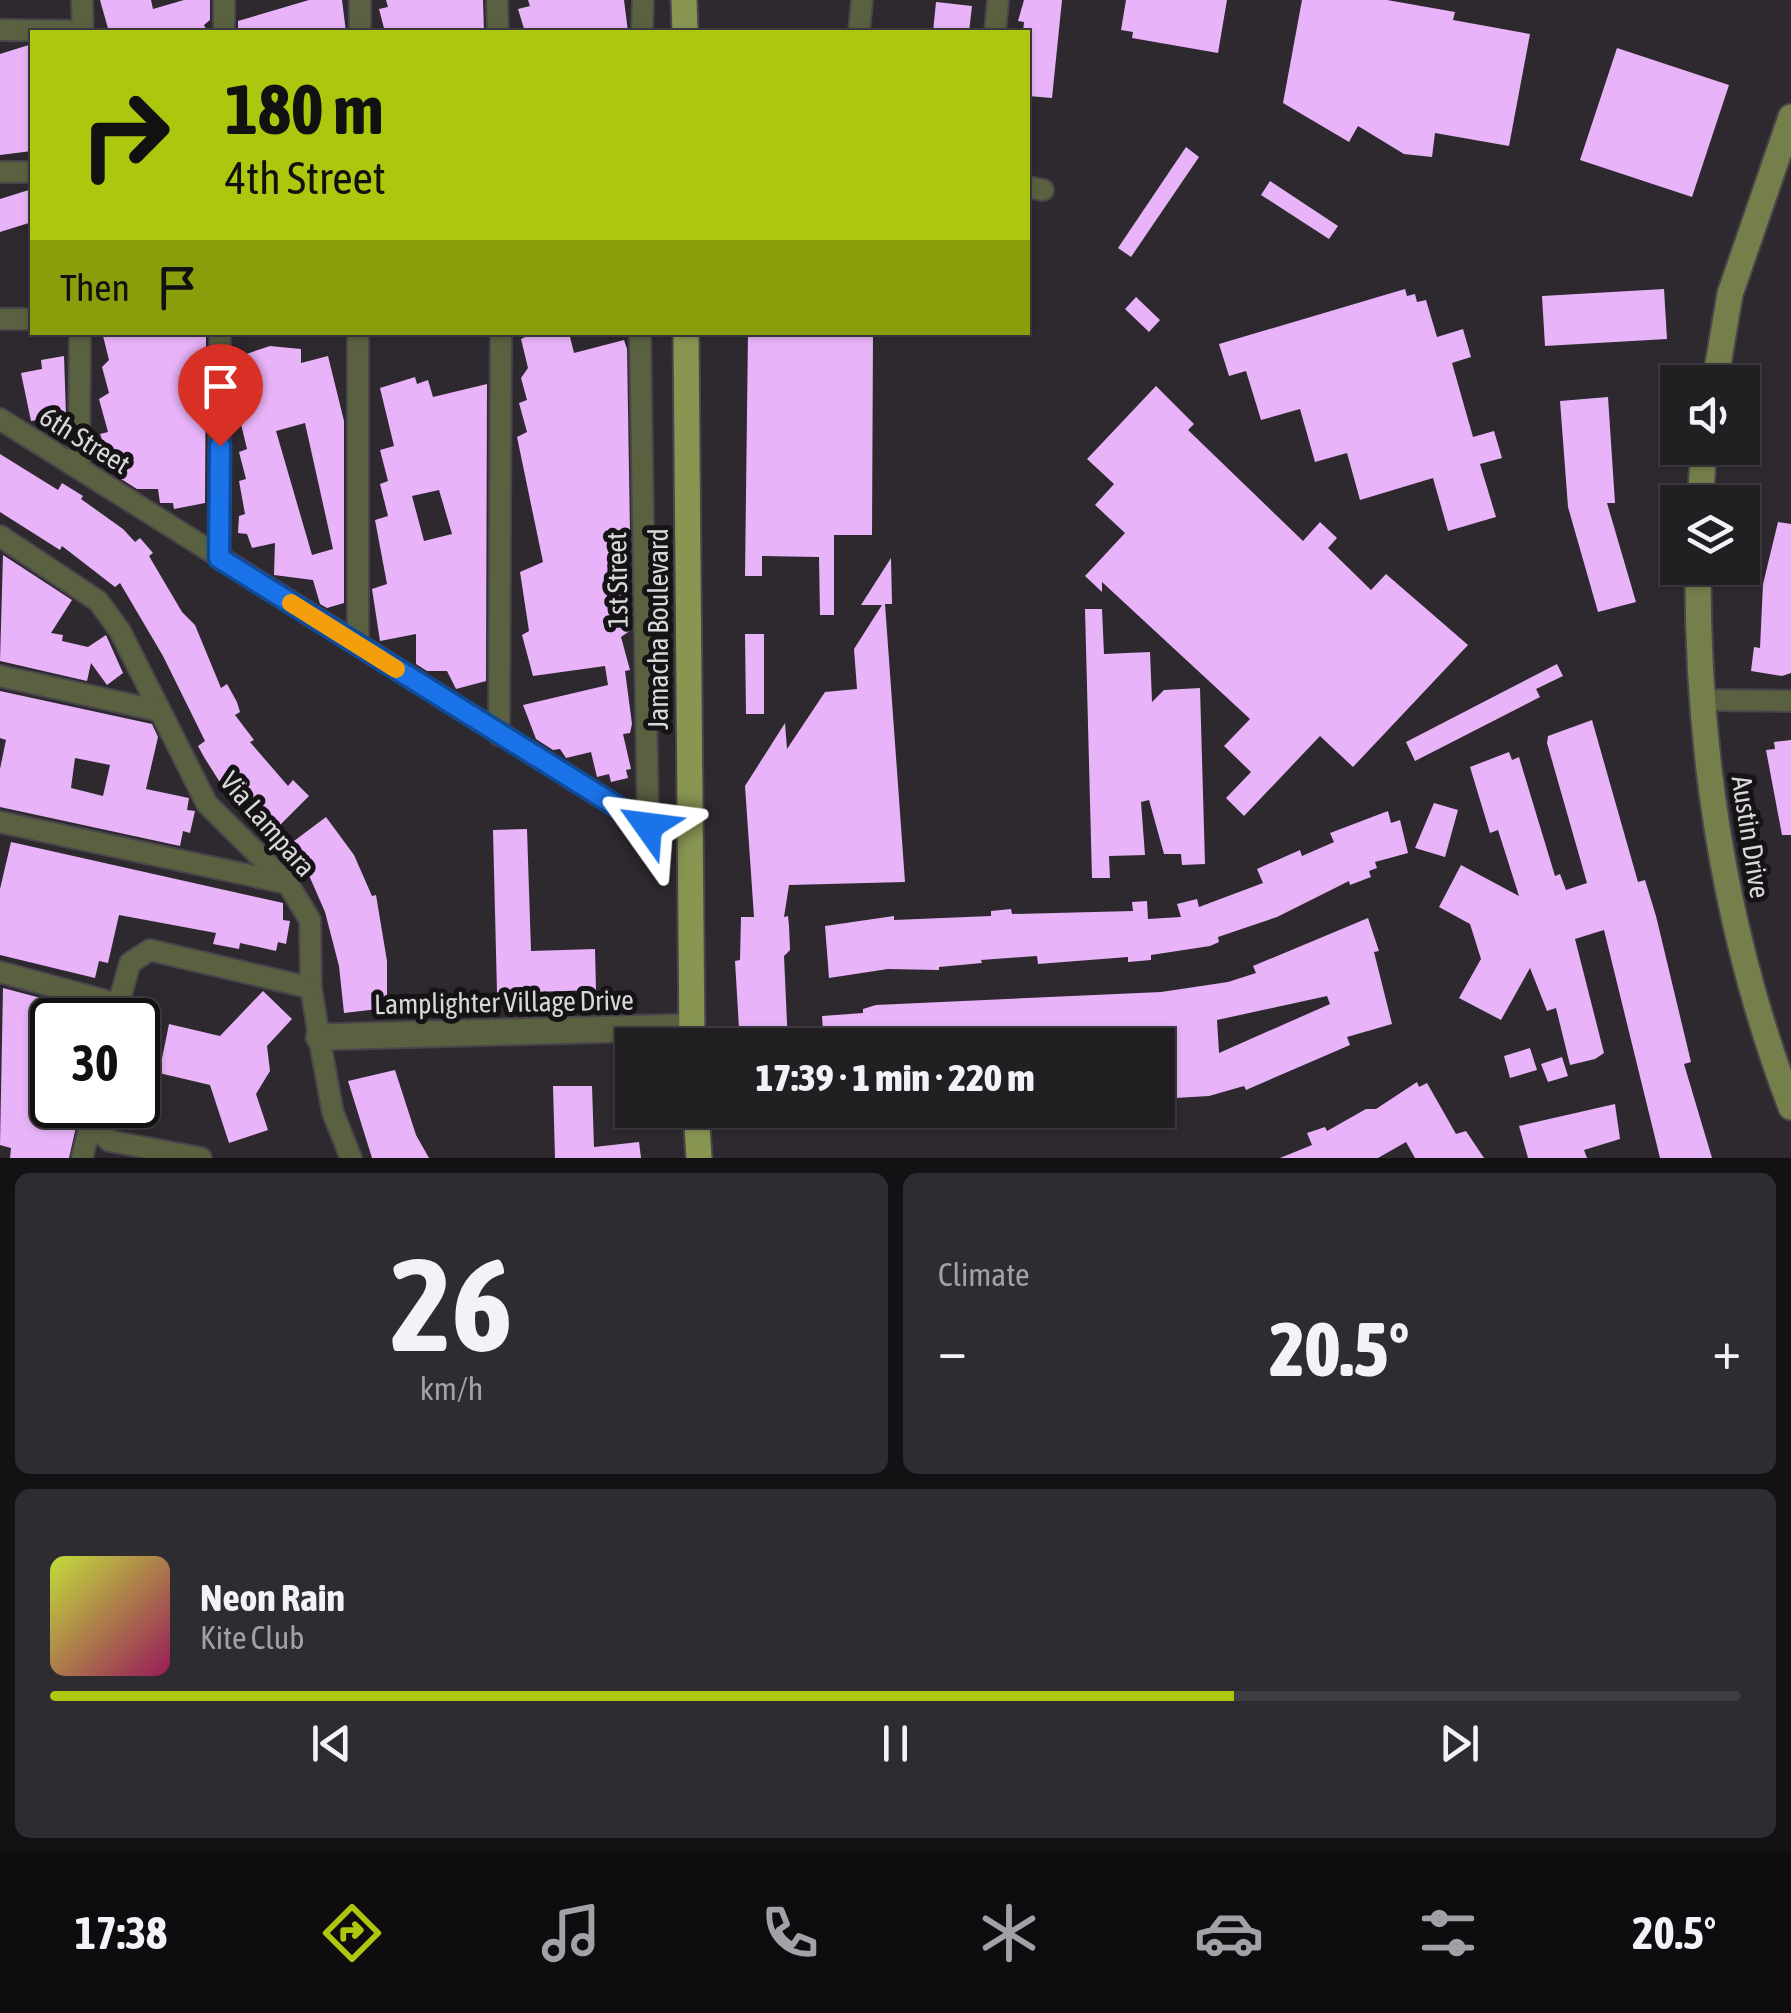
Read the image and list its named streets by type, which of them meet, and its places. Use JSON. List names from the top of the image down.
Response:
{
  "streets": {
    "main road": ["Jamacha Boulevard", "Austin Drive"],
    "street": [
      "6th Street",
      "1st Street",
      "Via Lampara",
      "Lamplighter Village Drive"
    ]
  },
  "crossings": [
    ["6th Street", "1st Street"],
    ["Via Lampara", "Lamplighter Village Drive"]
  ],
  "page": {
    "turn": ["180 m", "4th Street"],
    "then": "Then",
    "limit": "30",
    "trip": "17:39 · 1 min · 220 m",
    "tile": [
      ["26", "km/h"],
      "Climate"
    ],
    "heat": ["−", "20.5°", "+"],
    "song": ["Neon Rain", "Kite Club"],
    "tabs": ["17:38", "20.5°"]
  }
}
